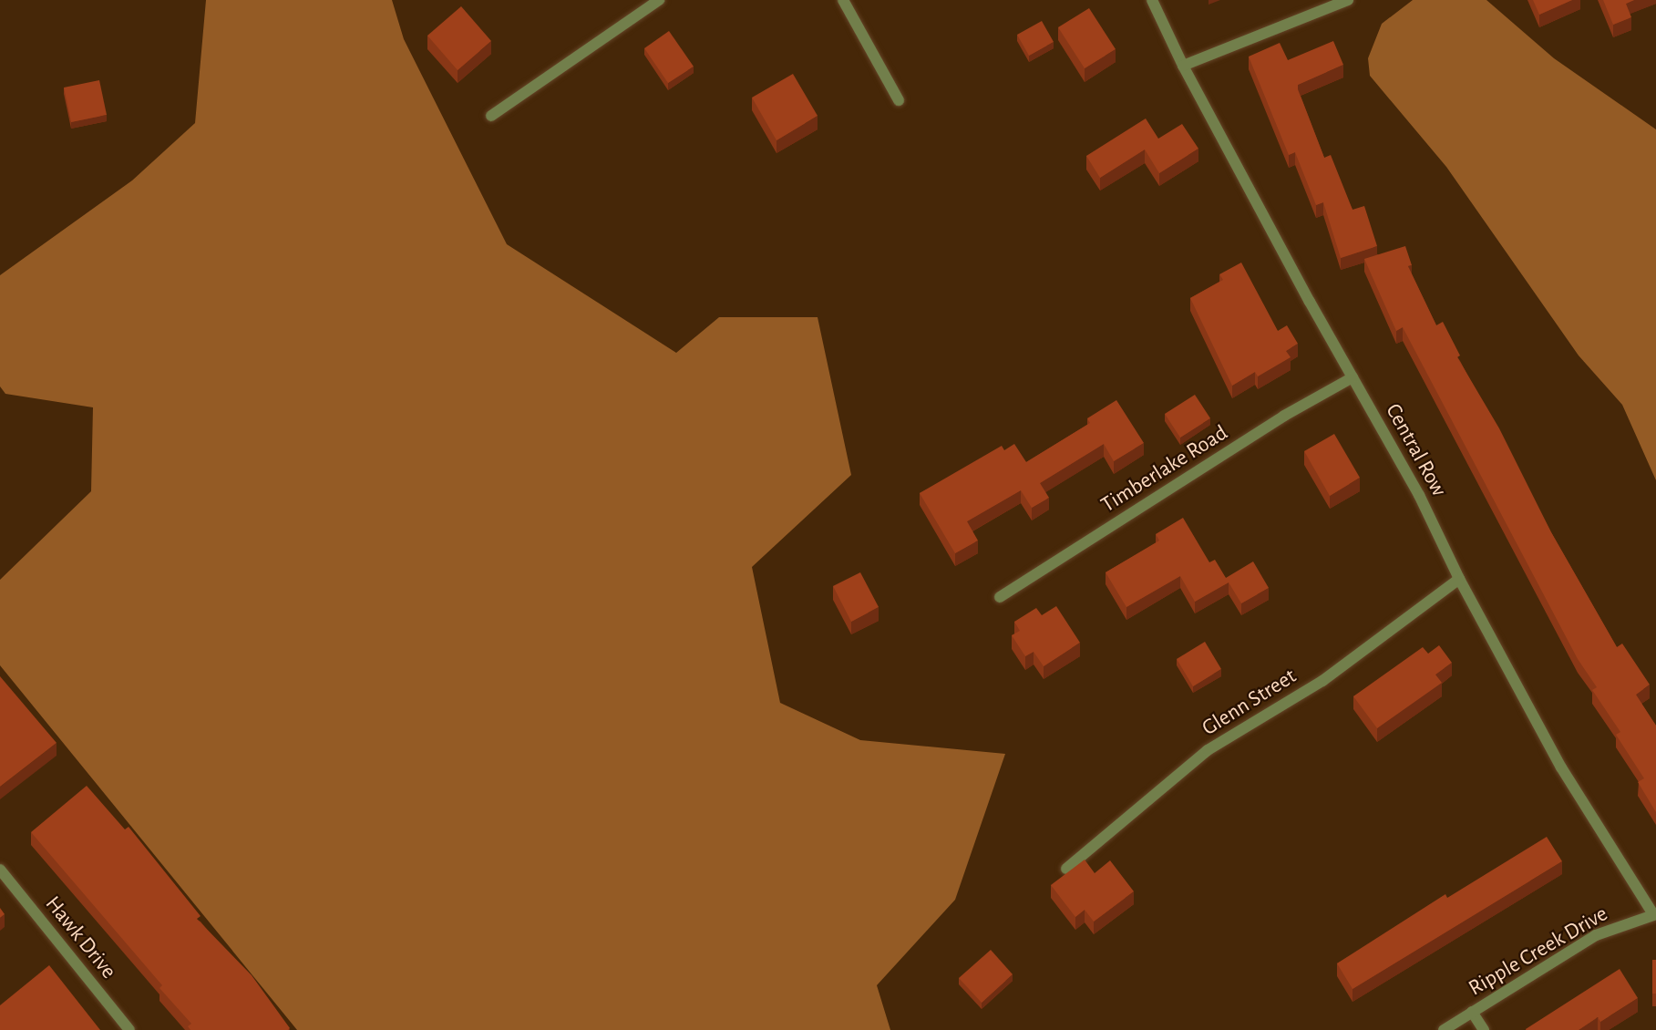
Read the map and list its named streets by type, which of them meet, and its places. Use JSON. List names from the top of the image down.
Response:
{
  "streets": {
    "street": [
      "Central Row",
      "Timberlake Road",
      "Glenn Street",
      "Hawk Drive",
      "Ripple Creek Drive"
    ]
  },
  "crossings": [
    ["Central Row", "Timberlake Road"],
    ["Central Row", "Glenn Street"],
    ["Central Row", "Ripple Creek Drive"]
  ]
}
